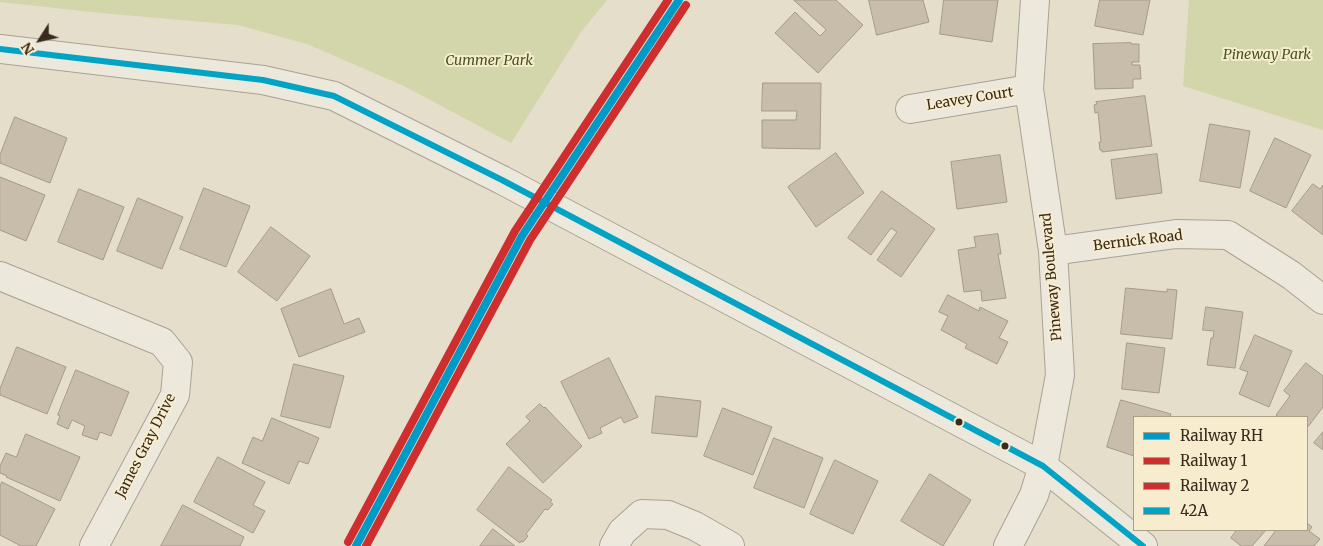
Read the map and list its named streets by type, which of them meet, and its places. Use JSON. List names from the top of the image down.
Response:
{
  "streets": {
    "street": [
      "Leavey Court",
      "Bernick Road",
      "Pineway Boulevard",
      "James Gray Drive"
    ]
  },
  "crossings": [
    ["Leavey Court", "Pineway Boulevard"],
    ["Bernick Road", "Pineway Boulevard"]
  ],
  "parks": ["Pineway Park", "Cummer Park"],
  "lines": [
    "rail line RH",
    "rail line 2",
    "rail line 1",
    "transit line 42A"
  ],
  "legend": [
    "Railway RH",
    "Railway 1",
    "Railway 2",
    "42A"
  ],
  "north": "bottom left"
}
